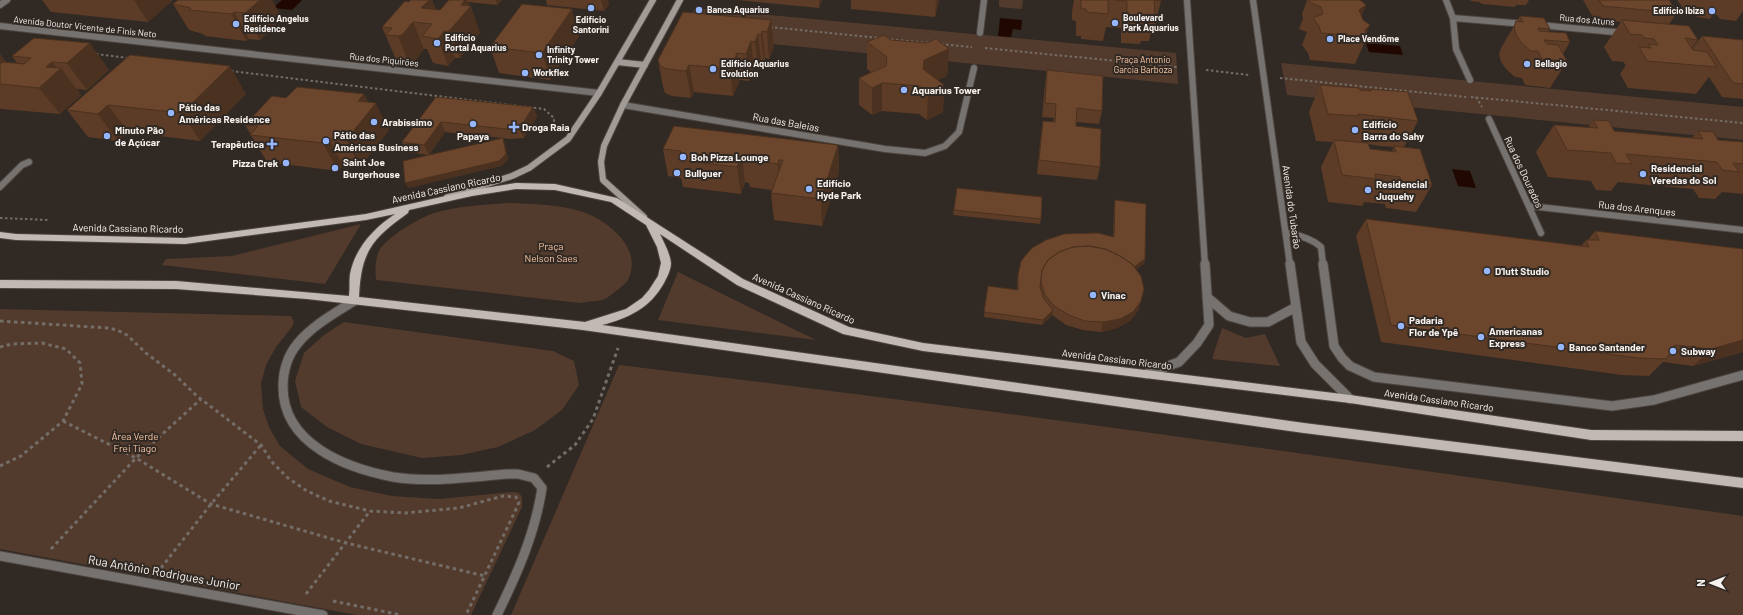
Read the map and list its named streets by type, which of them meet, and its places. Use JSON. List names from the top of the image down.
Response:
{
  "streets": {
    "main road": ["Avenida Cassiano Ricardo"],
    "street": [
      "Rua dos Atuns",
      "Avenida Doutor Vicente de Finis Neto",
      "Rua dos Piquirões",
      "Rua das Baleias",
      "Rua dos Dourados",
      "Avenida do Tubarão",
      "Rua dos Arenques",
      "Rua Antônio Rodrigues Junior"
    ]
  },
  "crossings": [
    ["Avenida Doutor Vicente de Finis Neto", "Rua dos Piquirões"],
    ["Rua dos Dourados", "Rua dos Arenques"],
    ["Avenida Cassiano Ricardo", "Avenida do Tubarão"]
  ],
  "parks": ["Praça Antonio Garcia Barboza", "Praça Nelson Saes", "Área Verde Frei Tiago"],
  "places": {
    "other": [
      "Edifício Santorini",
      "Banca Aquarius",
      "Edifício Ibiza",
      "Boulevard Park Aquarius",
      "Edifício Angelus Residence",
      "Place Vendôme",
      "Edifício Portal Aquarius",
      "Infinity Trinity Tower",
      "Bellagio",
      "Edifício Aquarius Evolution",
      "Workflex",
      "Aquarius Tower",
      "Pátio das Américas Residence",
      "Arabíssimo",
      "Papaya",
      "Edifício Barra do Sahy",
      "Minuto Pão de Açúcar",
      "Pátio das Américas Business",
      "Boh Pizza Lounge",
      "Pizza Crek",
      "Saint Joe Burgerhouse",
      "Bullguer",
      "Residencial Veredas do Sol",
      "Edifício Hyde Park",
      "Residencial Juquehy",
      "D'lutt Studio",
      "Vinac",
      "Padaria Flor de Ypê",
      "Americanas Express",
      "Banco Santander",
      "Subway"
    ],
    "health": ["Droga Raia", "Terapêutica"]
  },
  "north": "left"
}
